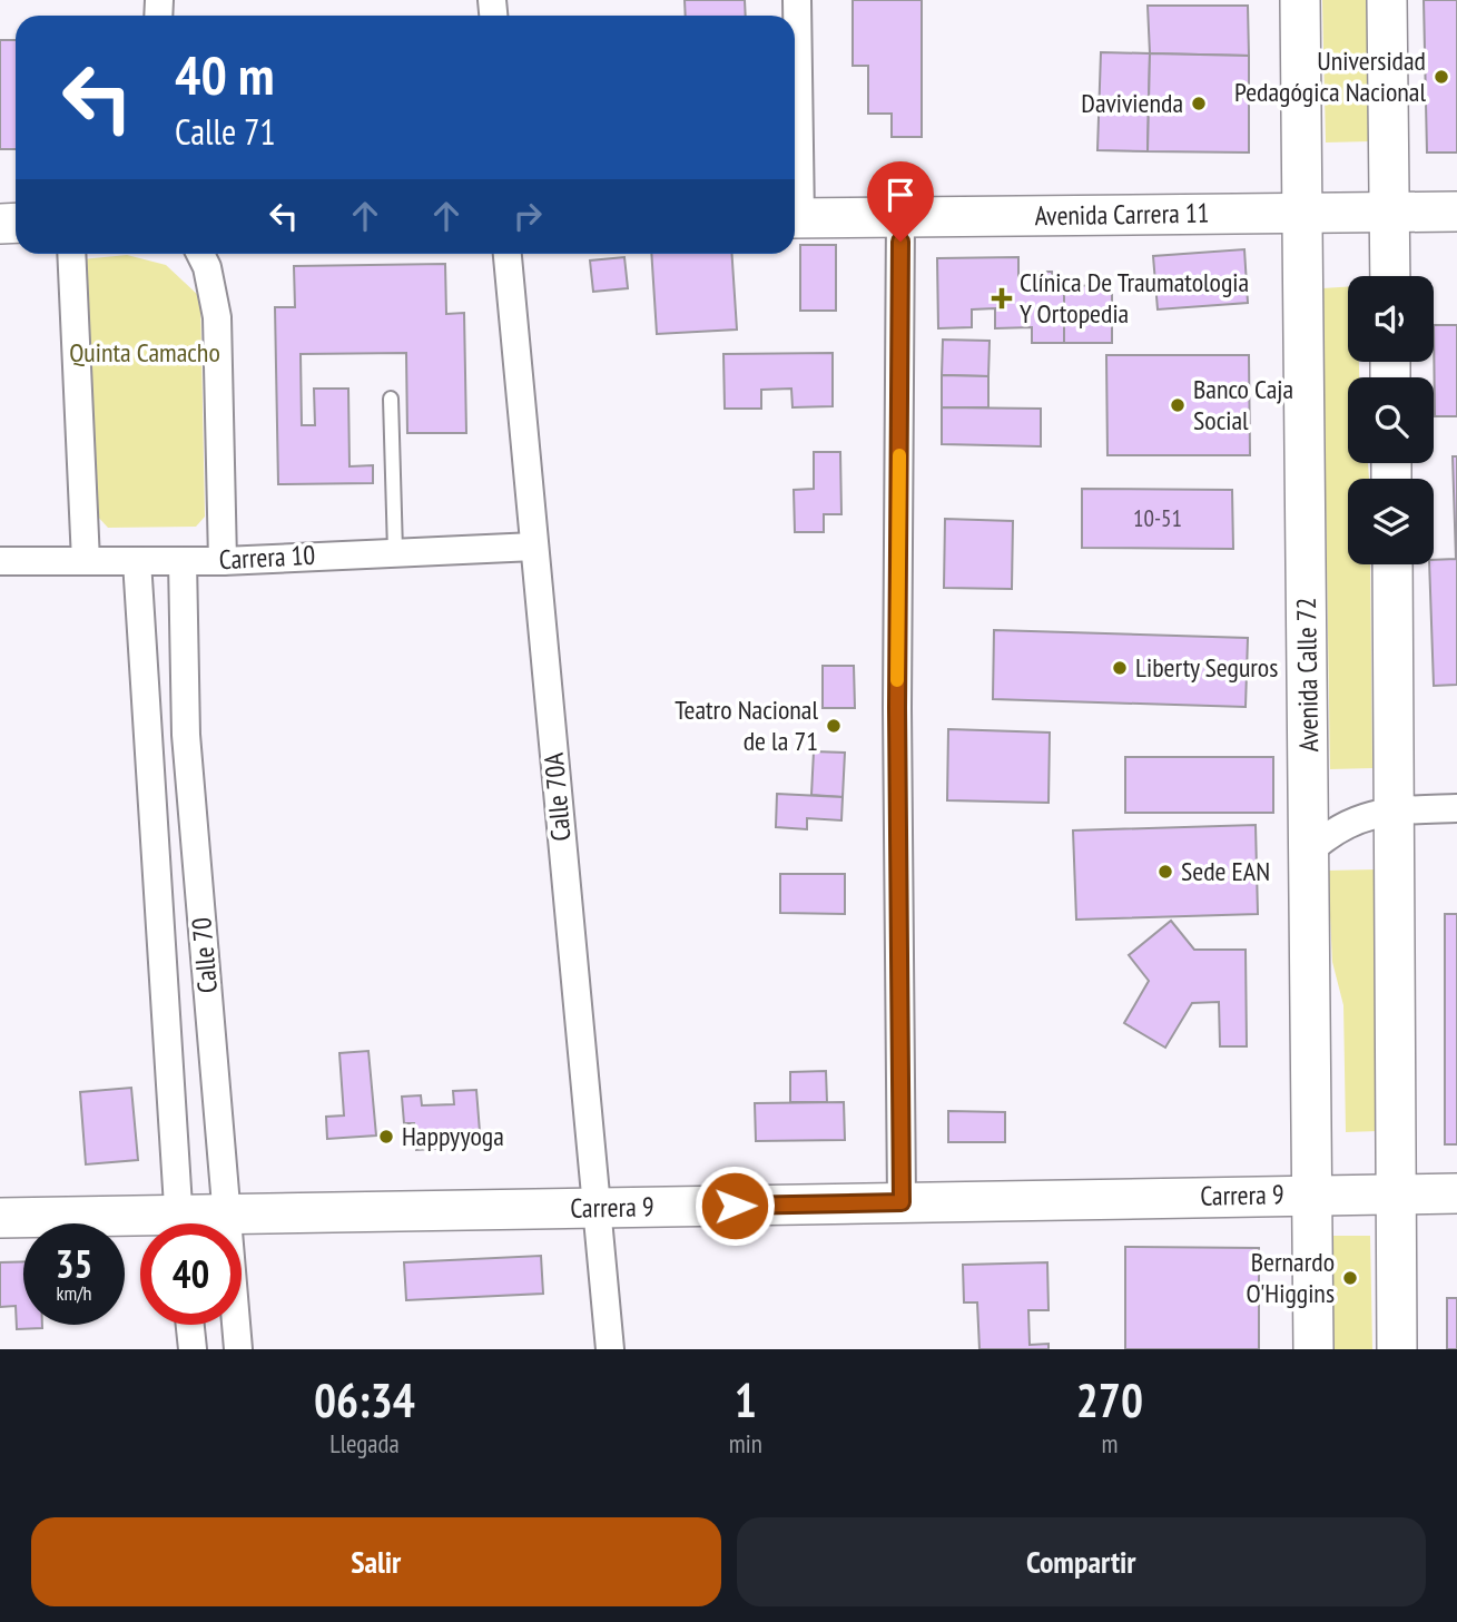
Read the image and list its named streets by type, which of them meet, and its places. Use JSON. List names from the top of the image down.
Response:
{
  "streets": {
    "main road": ["Avenida Carrera 11", "Avenida Calle 72", "Carrera 9"],
    "street": ["Carrera 10", "Calle 70A", "Calle 70"]
  },
  "crossings": [
    ["Avenida Carrera 11", "Avenida Calle 72"],
    ["Carrera 10", "Calle 70A"],
    ["Carrera 10", "Calle 70"],
    ["Avenida Calle 72", "Carrera 9"],
    ["Calle 70A", "Carrera 9"],
    ["Calle 70", "Carrera 9"]
  ],
  "parks": ["Quinta Camacho"],
  "places": {
    "other": [
      "Universidad Pedagógica Nacional",
      "Davivienda",
      "Banco Caja Social",
      "Liberty Seguros",
      "Teatro Nacional de la 71",
      "Sede EAN",
      "Happyyoga",
      "Bernardo O'Higgins"
    ],
    "health": ["Clínica De Traumatologia Y Ortopedia"]
  },
  "house_numbers": ["10-51"],
  "page": {
    "turn": ["40 m", "Calle 71"],
    "speed": "35 km/h",
    "limit": "40",
    "eta": [
      "06:34",
      "Llegada",
      "1",
      "min",
      "270",
      "m"
    ],
    "buttons": ["Salir", "Compartir"]
  }
}
